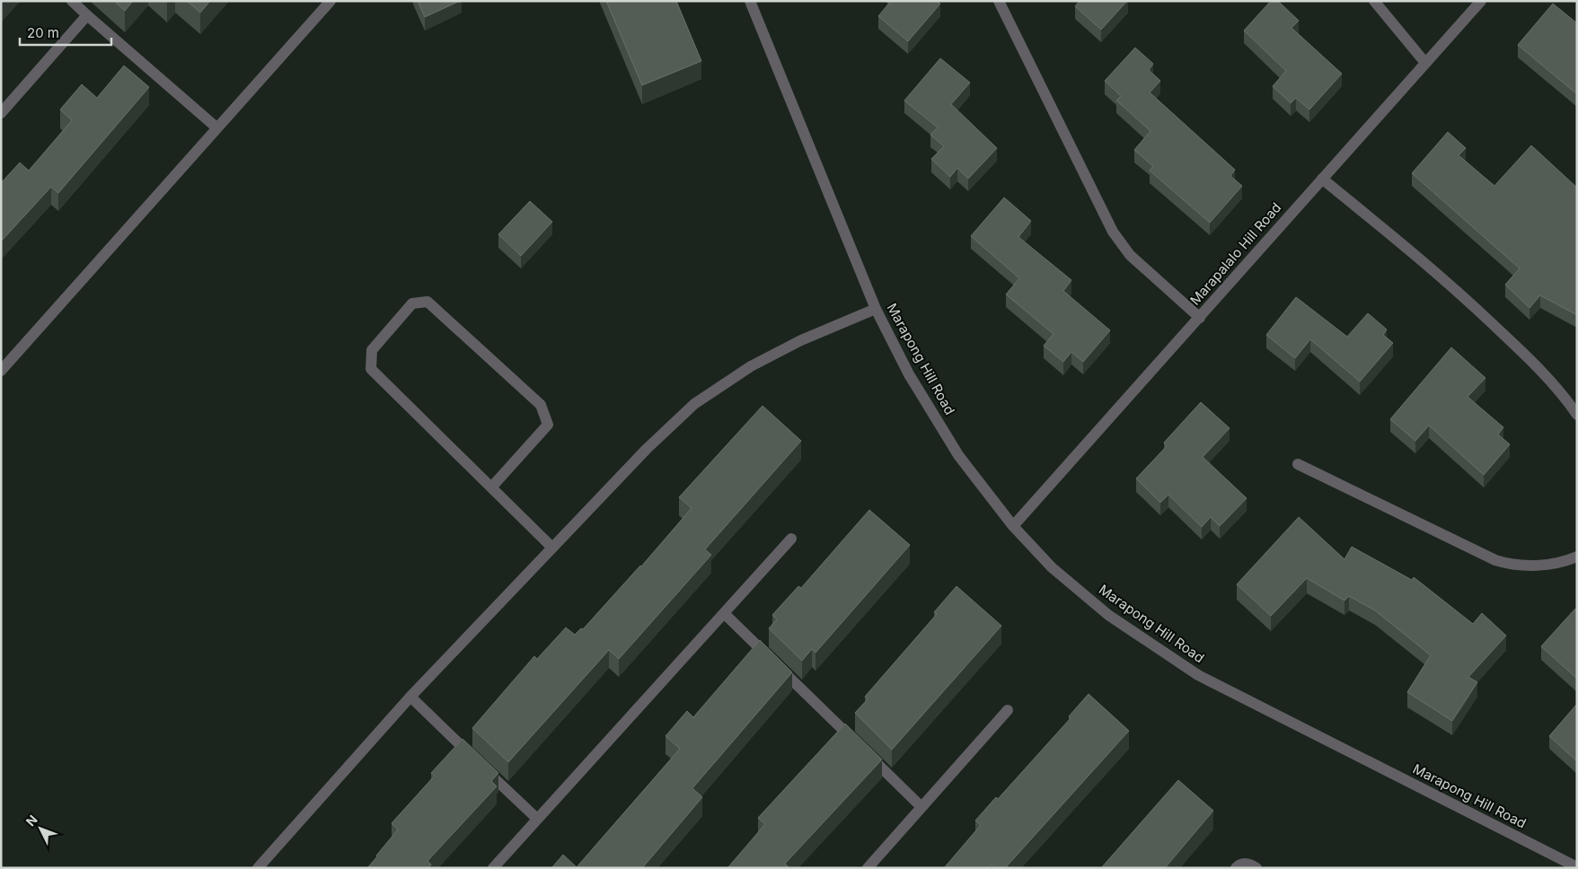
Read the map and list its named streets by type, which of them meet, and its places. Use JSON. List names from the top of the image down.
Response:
{
  "streets": {
    "street": ["Marapalalo Hill Road", "Marapong Hill Road"]
  },
  "crossings": [
    ["Marapalalo Hill Road", "Marapong Hill Road"]
  ],
  "scale_bar": "20 m",
  "north": "top left"
}
